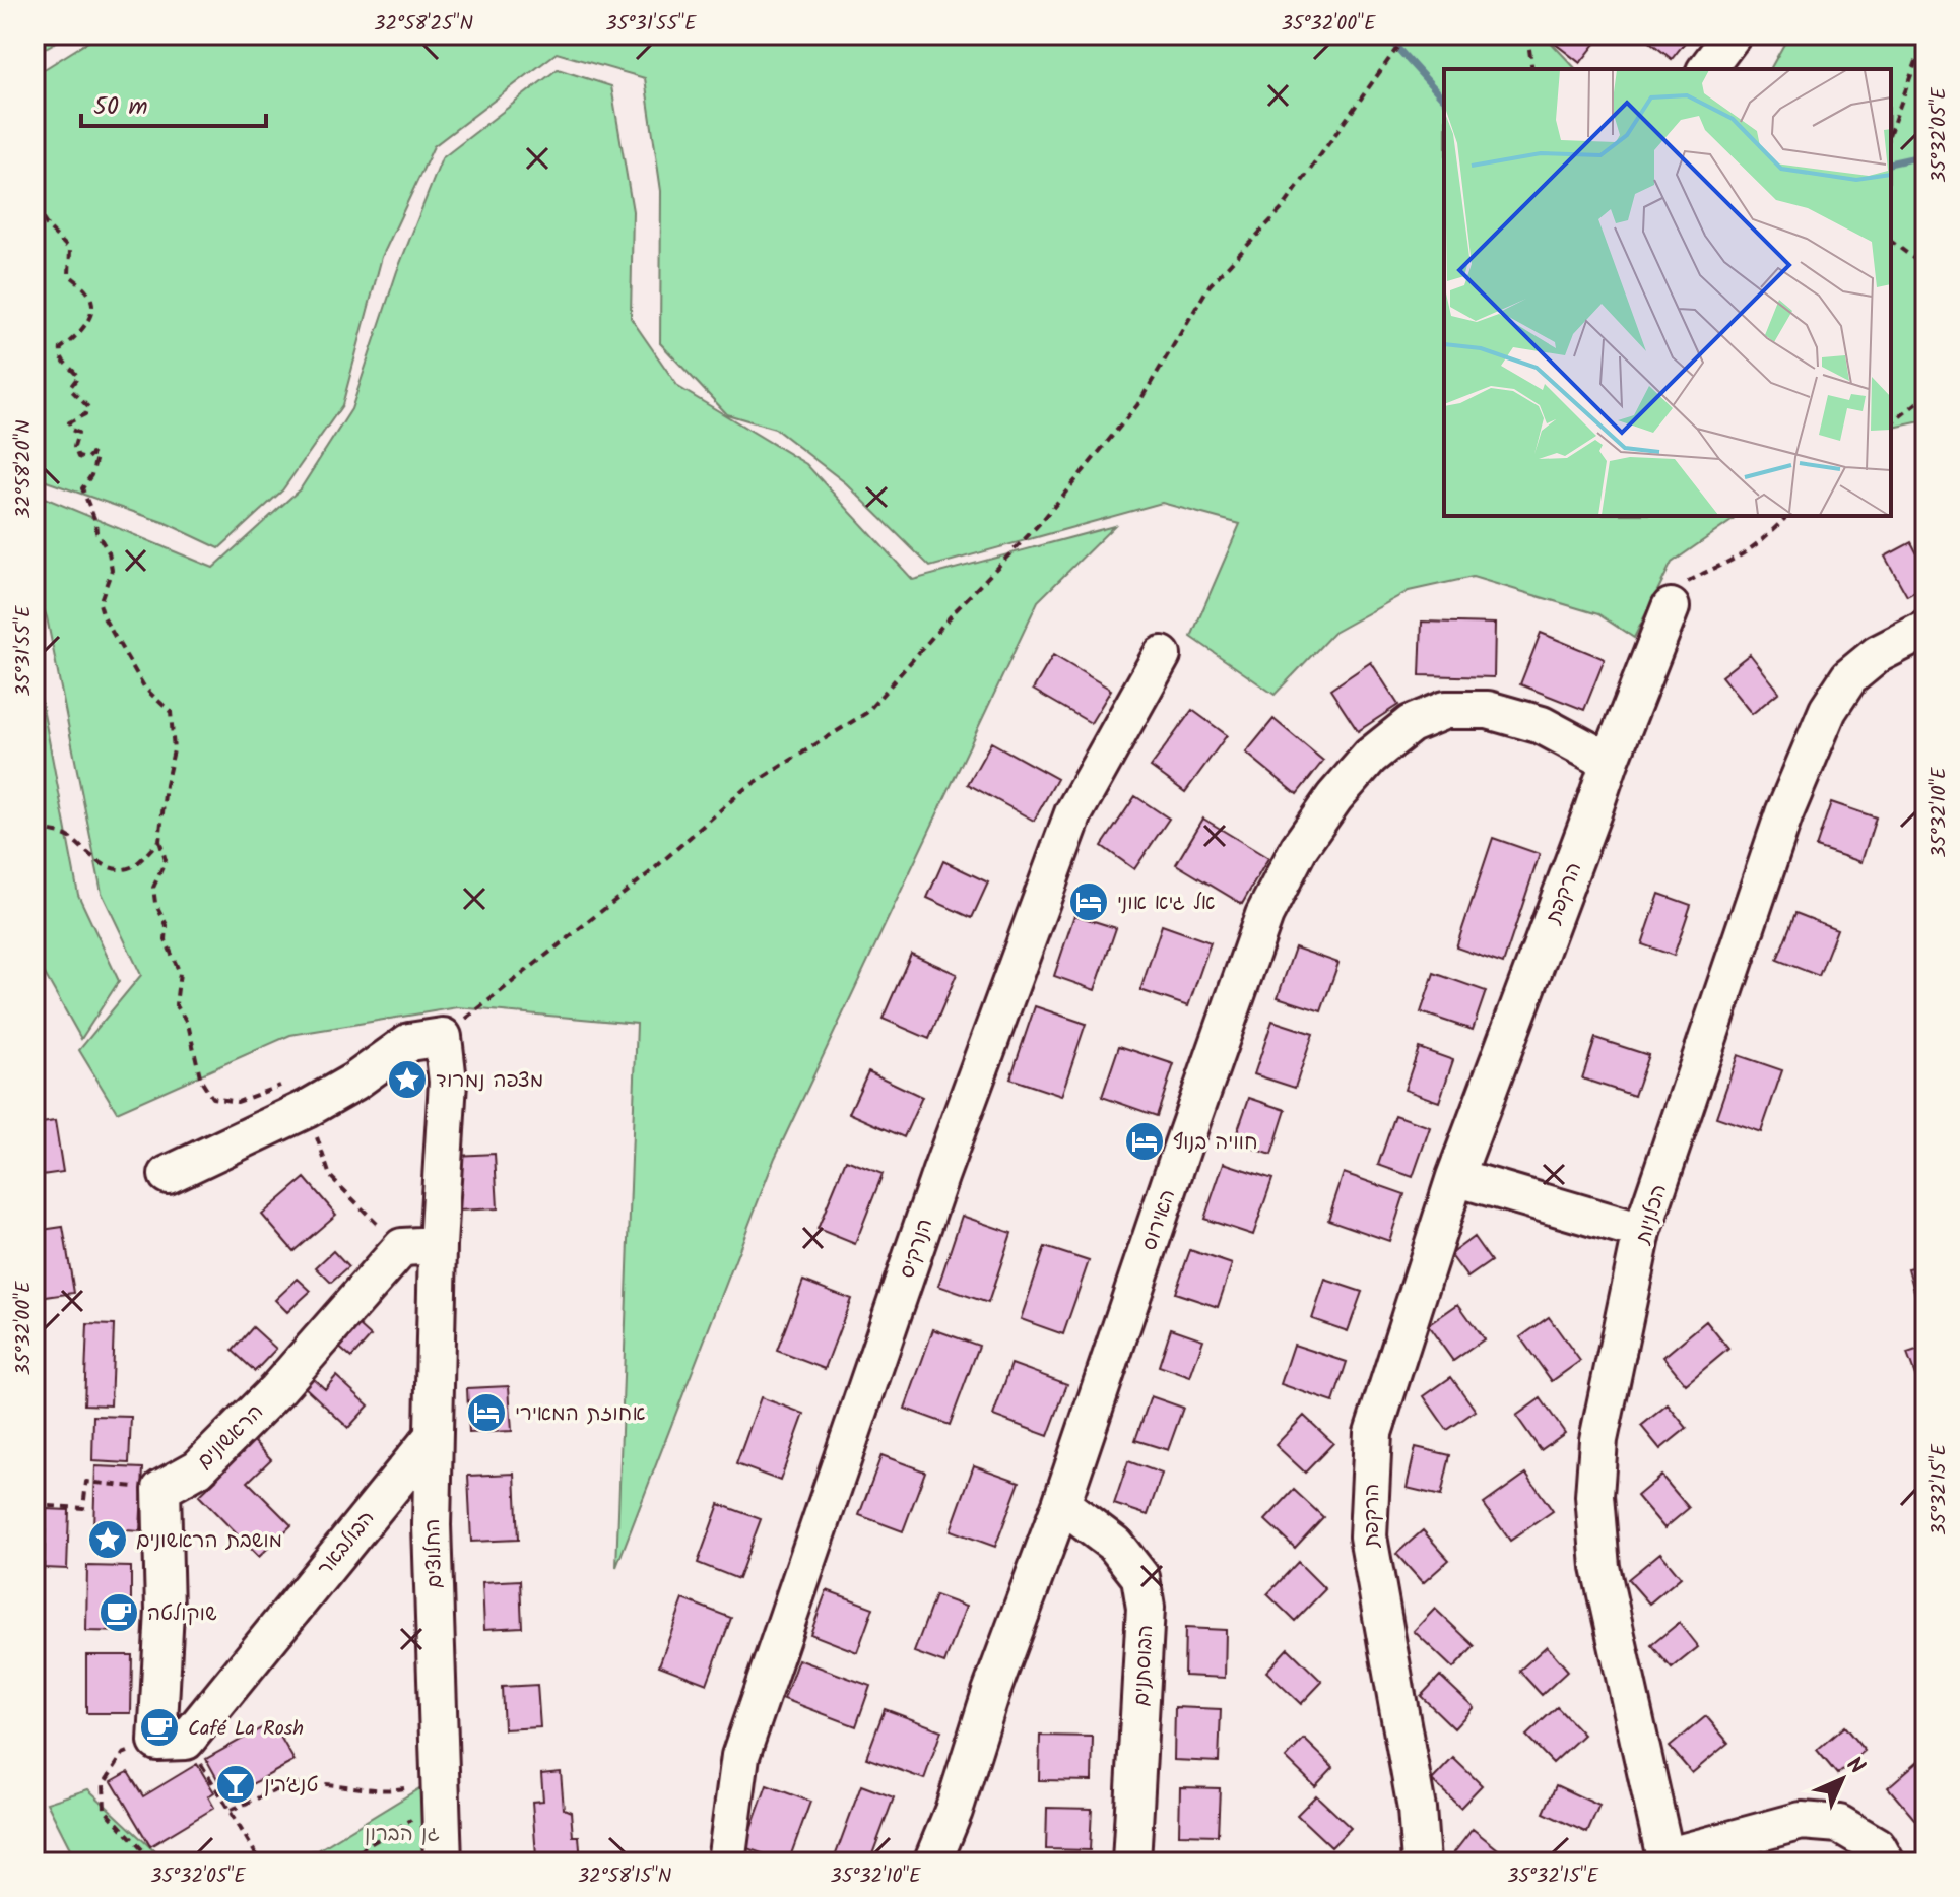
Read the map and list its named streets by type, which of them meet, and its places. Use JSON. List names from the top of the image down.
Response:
{
  "streets": {
    "street": [
      "הרקפת",
      "הכלניות",
      "האירוס",
      "הנרקיס",
      "הראשונים",
      "הבולבאר",
      "החלוצים",
      "הבוסתנים"
    ]
  },
  "crossings": [
    ["הרקפת", "האירוס"],
    ["האירוס", "הבוסתנים"],
    ["הראשונים", "החלוצים"],
    ["הבולבאר", "החלוצים"]
  ],
  "parks": ["גן הברון"],
  "places": {
    "hotel": ["אל גיא אוני", "חוויה בנוף", "אחוזת המאירי"],
    "place": ["מצפה נמרוד", "מושבת הראשונים"],
    "cafe": ["שוקולטה", "Café La Rosh"],
    "bar": ["טנג׳רין"]
  },
  "scale_bar": "50 m",
  "north": "top right",
  "coordinates": [
    "32°58'25\"N",
    "35°31'55\"E",
    "35°32'00\"E",
    "35°32'05\"E",
    "32°58'20\"N",
    "35°32'10\"E",
    "35°32'15\"E",
    "32°58'15\"N"
  ]
}
